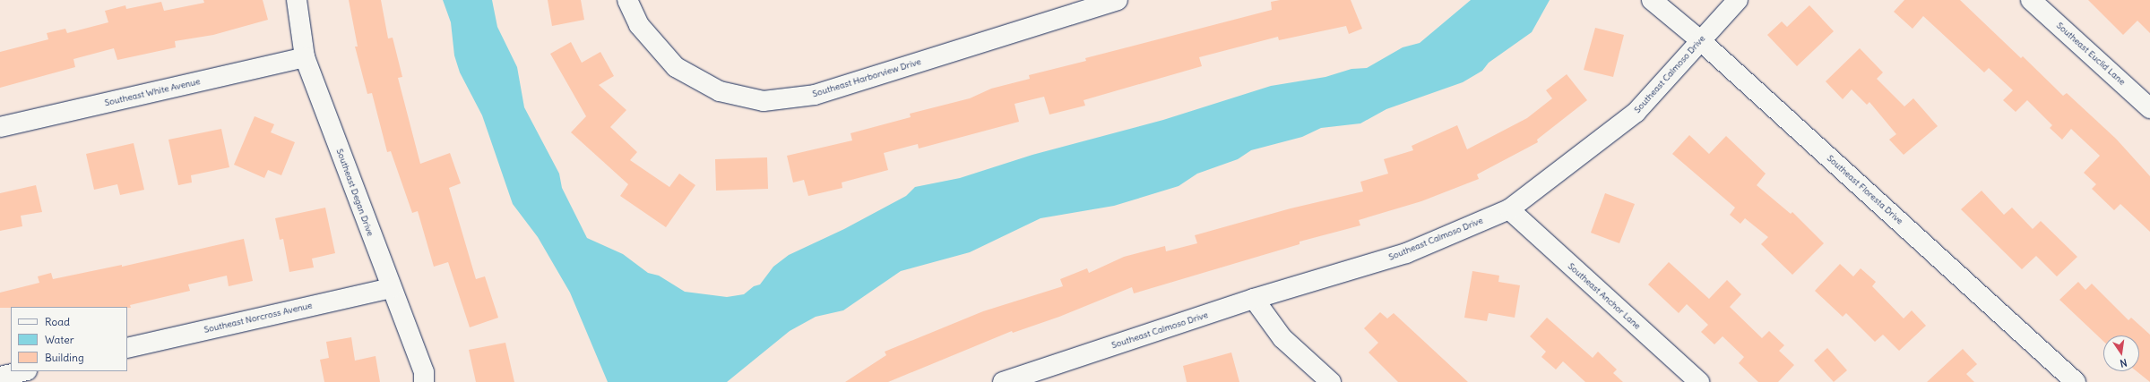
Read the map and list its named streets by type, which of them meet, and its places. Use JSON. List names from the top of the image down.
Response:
{
  "streets": {
    "street": [
      "Southeast Euclid Lane",
      "Southeast Calmoso Drive",
      "Southeast Harborview Drive",
      "Southeast White Avenue",
      "Southeast Floresta Drive",
      "Southeast Degan Drive",
      "Southeast Anchor Lane",
      "Southeast Norcross Avenue"
    ]
  },
  "crossings": [
    ["Southeast Calmoso Drive", "Southeast Floresta Drive"],
    ["Southeast Calmoso Drive", "Southeast Anchor Lane"],
    ["Southeast White Avenue", "Southeast Degan Drive"],
    ["Southeast Degan Drive", "Southeast Norcross Avenue"]
  ],
  "legend": ["Road", "Water", "Building"],
  "north": "bottom"
}
